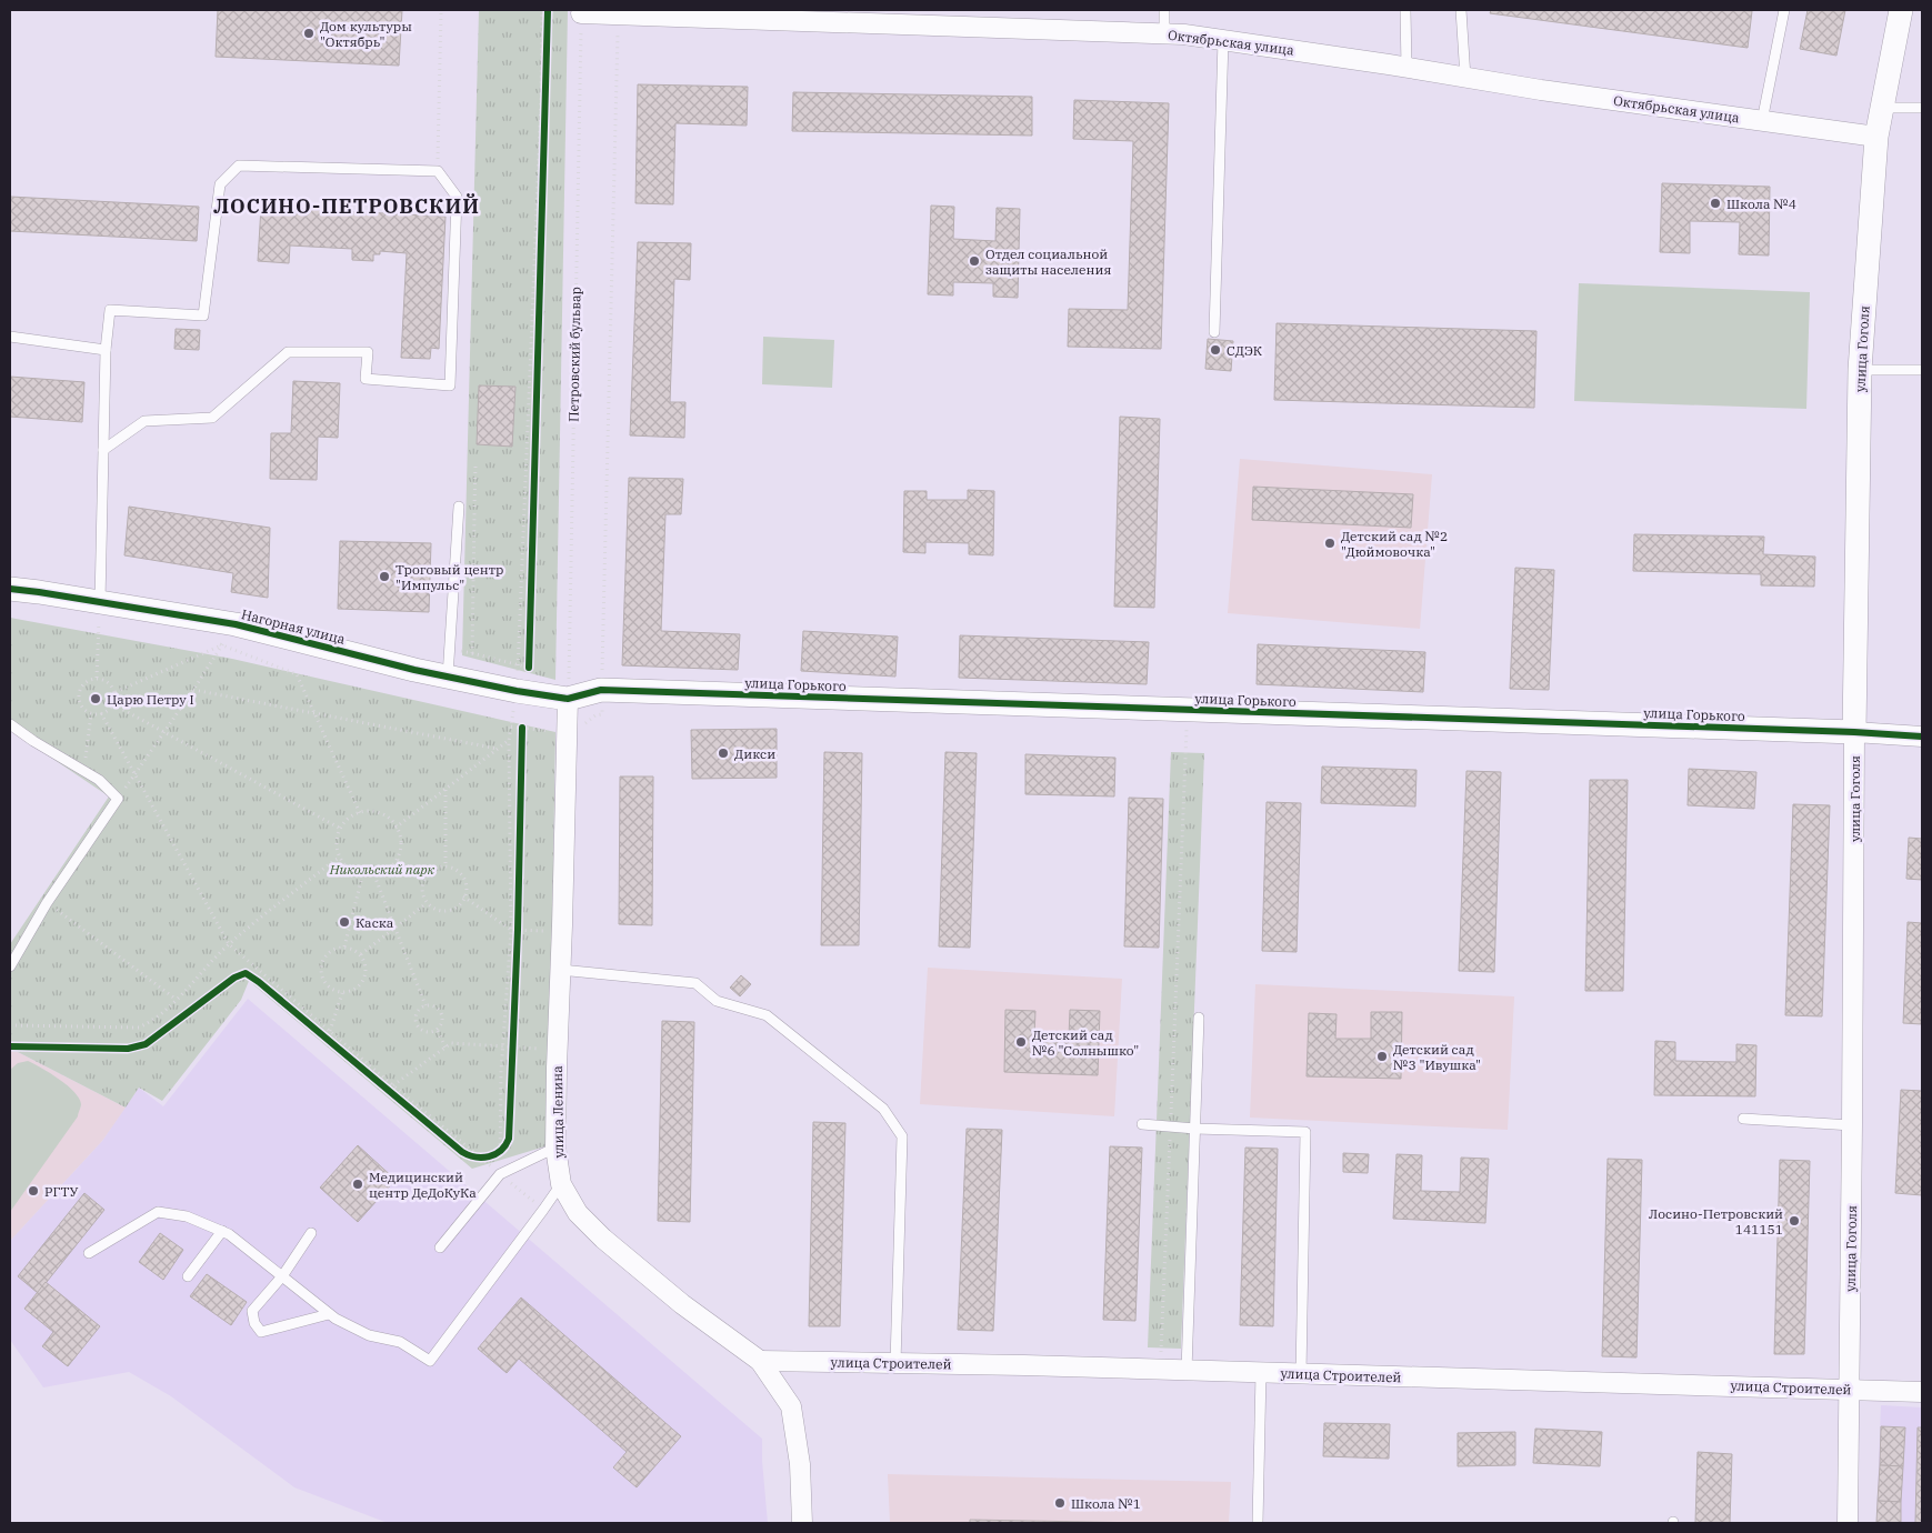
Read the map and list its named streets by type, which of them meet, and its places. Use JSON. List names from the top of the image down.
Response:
{
  "streets": {
    "street": [
      "Октябрьская улица",
      "улица Гоголя",
      "Нагорная улица",
      "улица Горького",
      "улица Ленина",
      "улица Строителей"
    ],
    "path": ["Петровский бульвар"]
  },
  "crossings": [
    ["Октябрьская улица", "улица Гоголя"],
    ["Октябрьская улица", "Петровский бульвар"],
    ["улица Гоголя", "улица Горького"],
    ["улица Гоголя", "улица Строителей"],
    ["Петровский бульвар", "Нагорная улица"],
    ["Петровский бульвар", "улица Горького"],
    ["Петровский бульвар", "улица Ленина"],
    ["Нагорная улица", "улица Горького"],
    ["Нагорная улица", "улица Ленина"],
    ["улица Горького", "улица Ленина"],
    ["улица Ленина", "улица Строителей"]
  ],
  "districts": ["ЛОСИНО-ПЕТРОВСКИЙ"],
  "parks": ["Никольский парк"],
  "places": [
    "Дом культуры \"Октябрь\"",
    "Школа №4",
    "Отдел социальной защиты населения",
    "СДЭК",
    "Детский сад №2 \"Дюймовочка\"",
    "Троговый центр \"Импульс\"",
    "Царю Петру I",
    "Дикси",
    "Каска",
    "Детский сад №6 \"Солнышко\"",
    "Детский сад №3 \"Ивушка\"",
    "Медицинский центр ДеДоКуКа",
    "РГТУ",
    "Лосино-Петровский 141151",
    "Школа №1"
  ]
}
